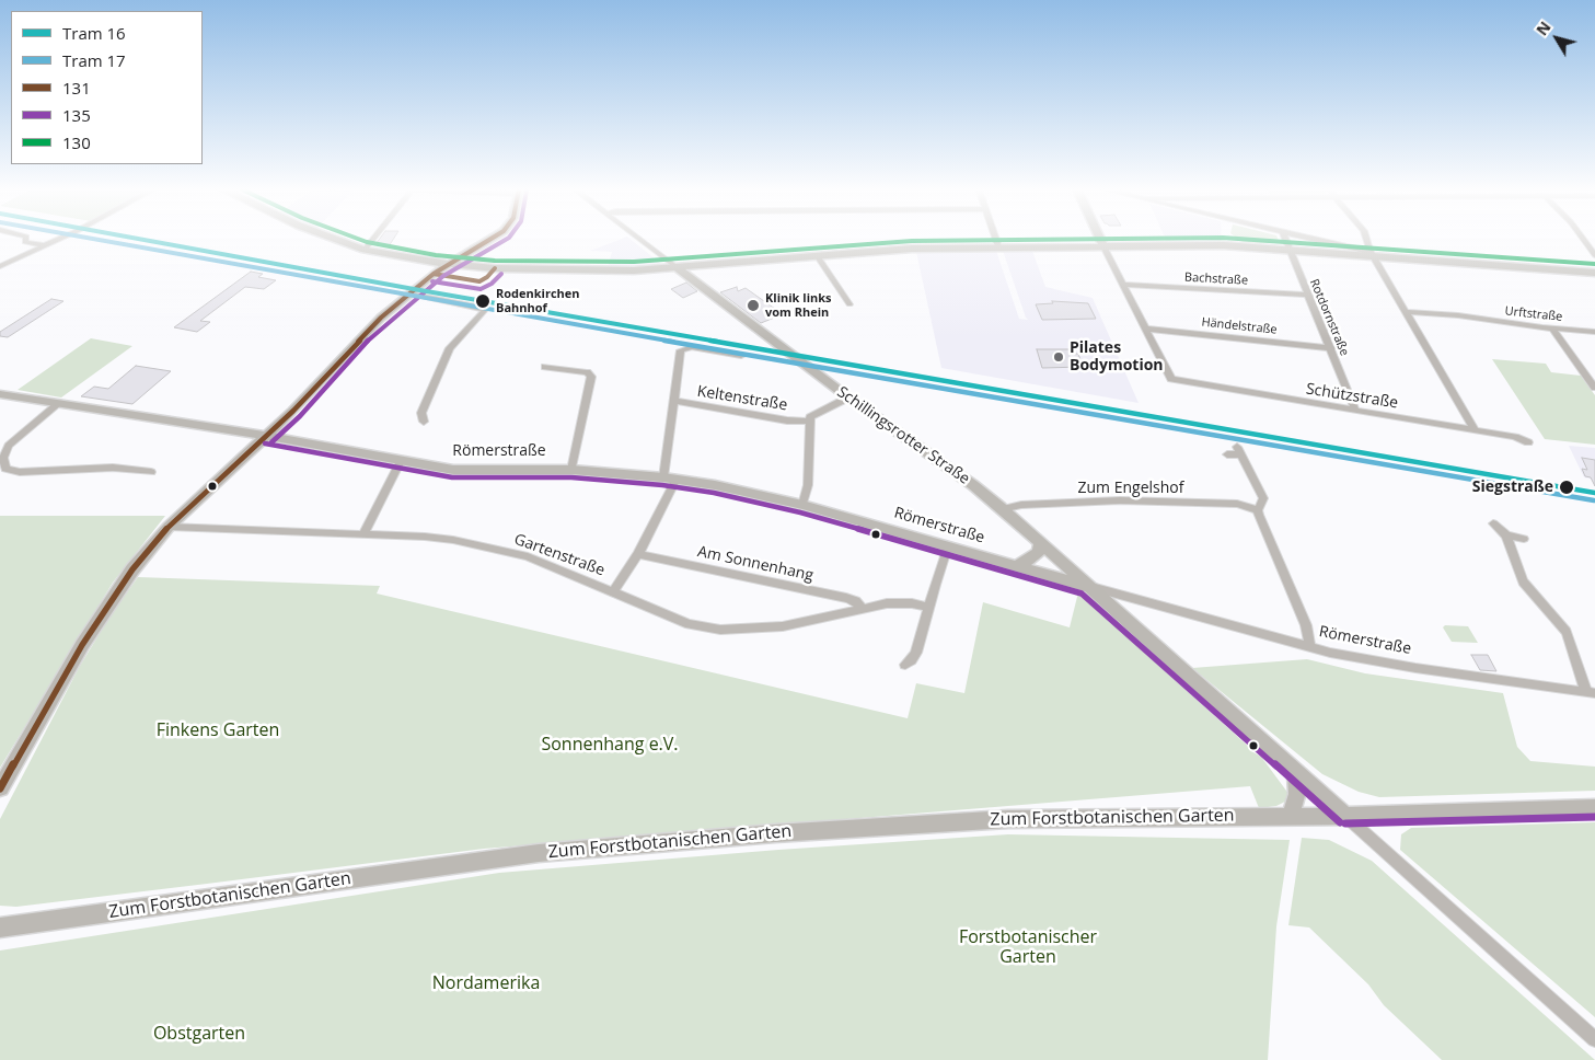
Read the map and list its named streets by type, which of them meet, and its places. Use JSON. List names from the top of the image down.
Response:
{
  "streets": {
    "street": [
      "Bachstraße",
      "Urftstraße",
      "Rotdornstraße",
      "Händelstraße",
      "Schützstraße",
      "Keltenstraße",
      "Schillingsrotter Straße",
      "Römerstraße",
      "Zum Engelshof",
      "Gartenstraße",
      "Am Sonnenhang",
      "Zum Forstbotanischen Garten"
    ]
  },
  "crossings": [
    ["Bachstraße", "Rotdornstraße"],
    ["Rotdornstraße", "Händelstraße"],
    ["Rotdornstraße", "Schützstraße"],
    ["Händelstraße", "Schützstraße"],
    ["Schillingsrotter Straße", "Römerstraße"],
    ["Schillingsrotter Straße", "Zum Engelshof"],
    ["Schillingsrotter Straße", "Zum Forstbotanischen Garten"],
    ["Gartenstraße", "Am Sonnenhang"]
  ],
  "parks": [
    "Finkens Garten",
    "Sonnenhang e.V.",
    "Forstbotanischer Garten",
    "Nordamerika",
    "Obstgarten"
  ],
  "places": [
    "Rodenkirchen Bahnhof",
    "Klinik links vom Rhein",
    "Pilates Bodymotion",
    "Siegstraße"
  ],
  "lines": [
    "tram line 16",
    "tram line 17",
    "transit line 131",
    "transit line 135",
    "transit line 130"
  ],
  "legend": [
    "Tram 16",
    "Tram 17",
    "131",
    "135",
    "130"
  ],
  "north": "top left"
}
